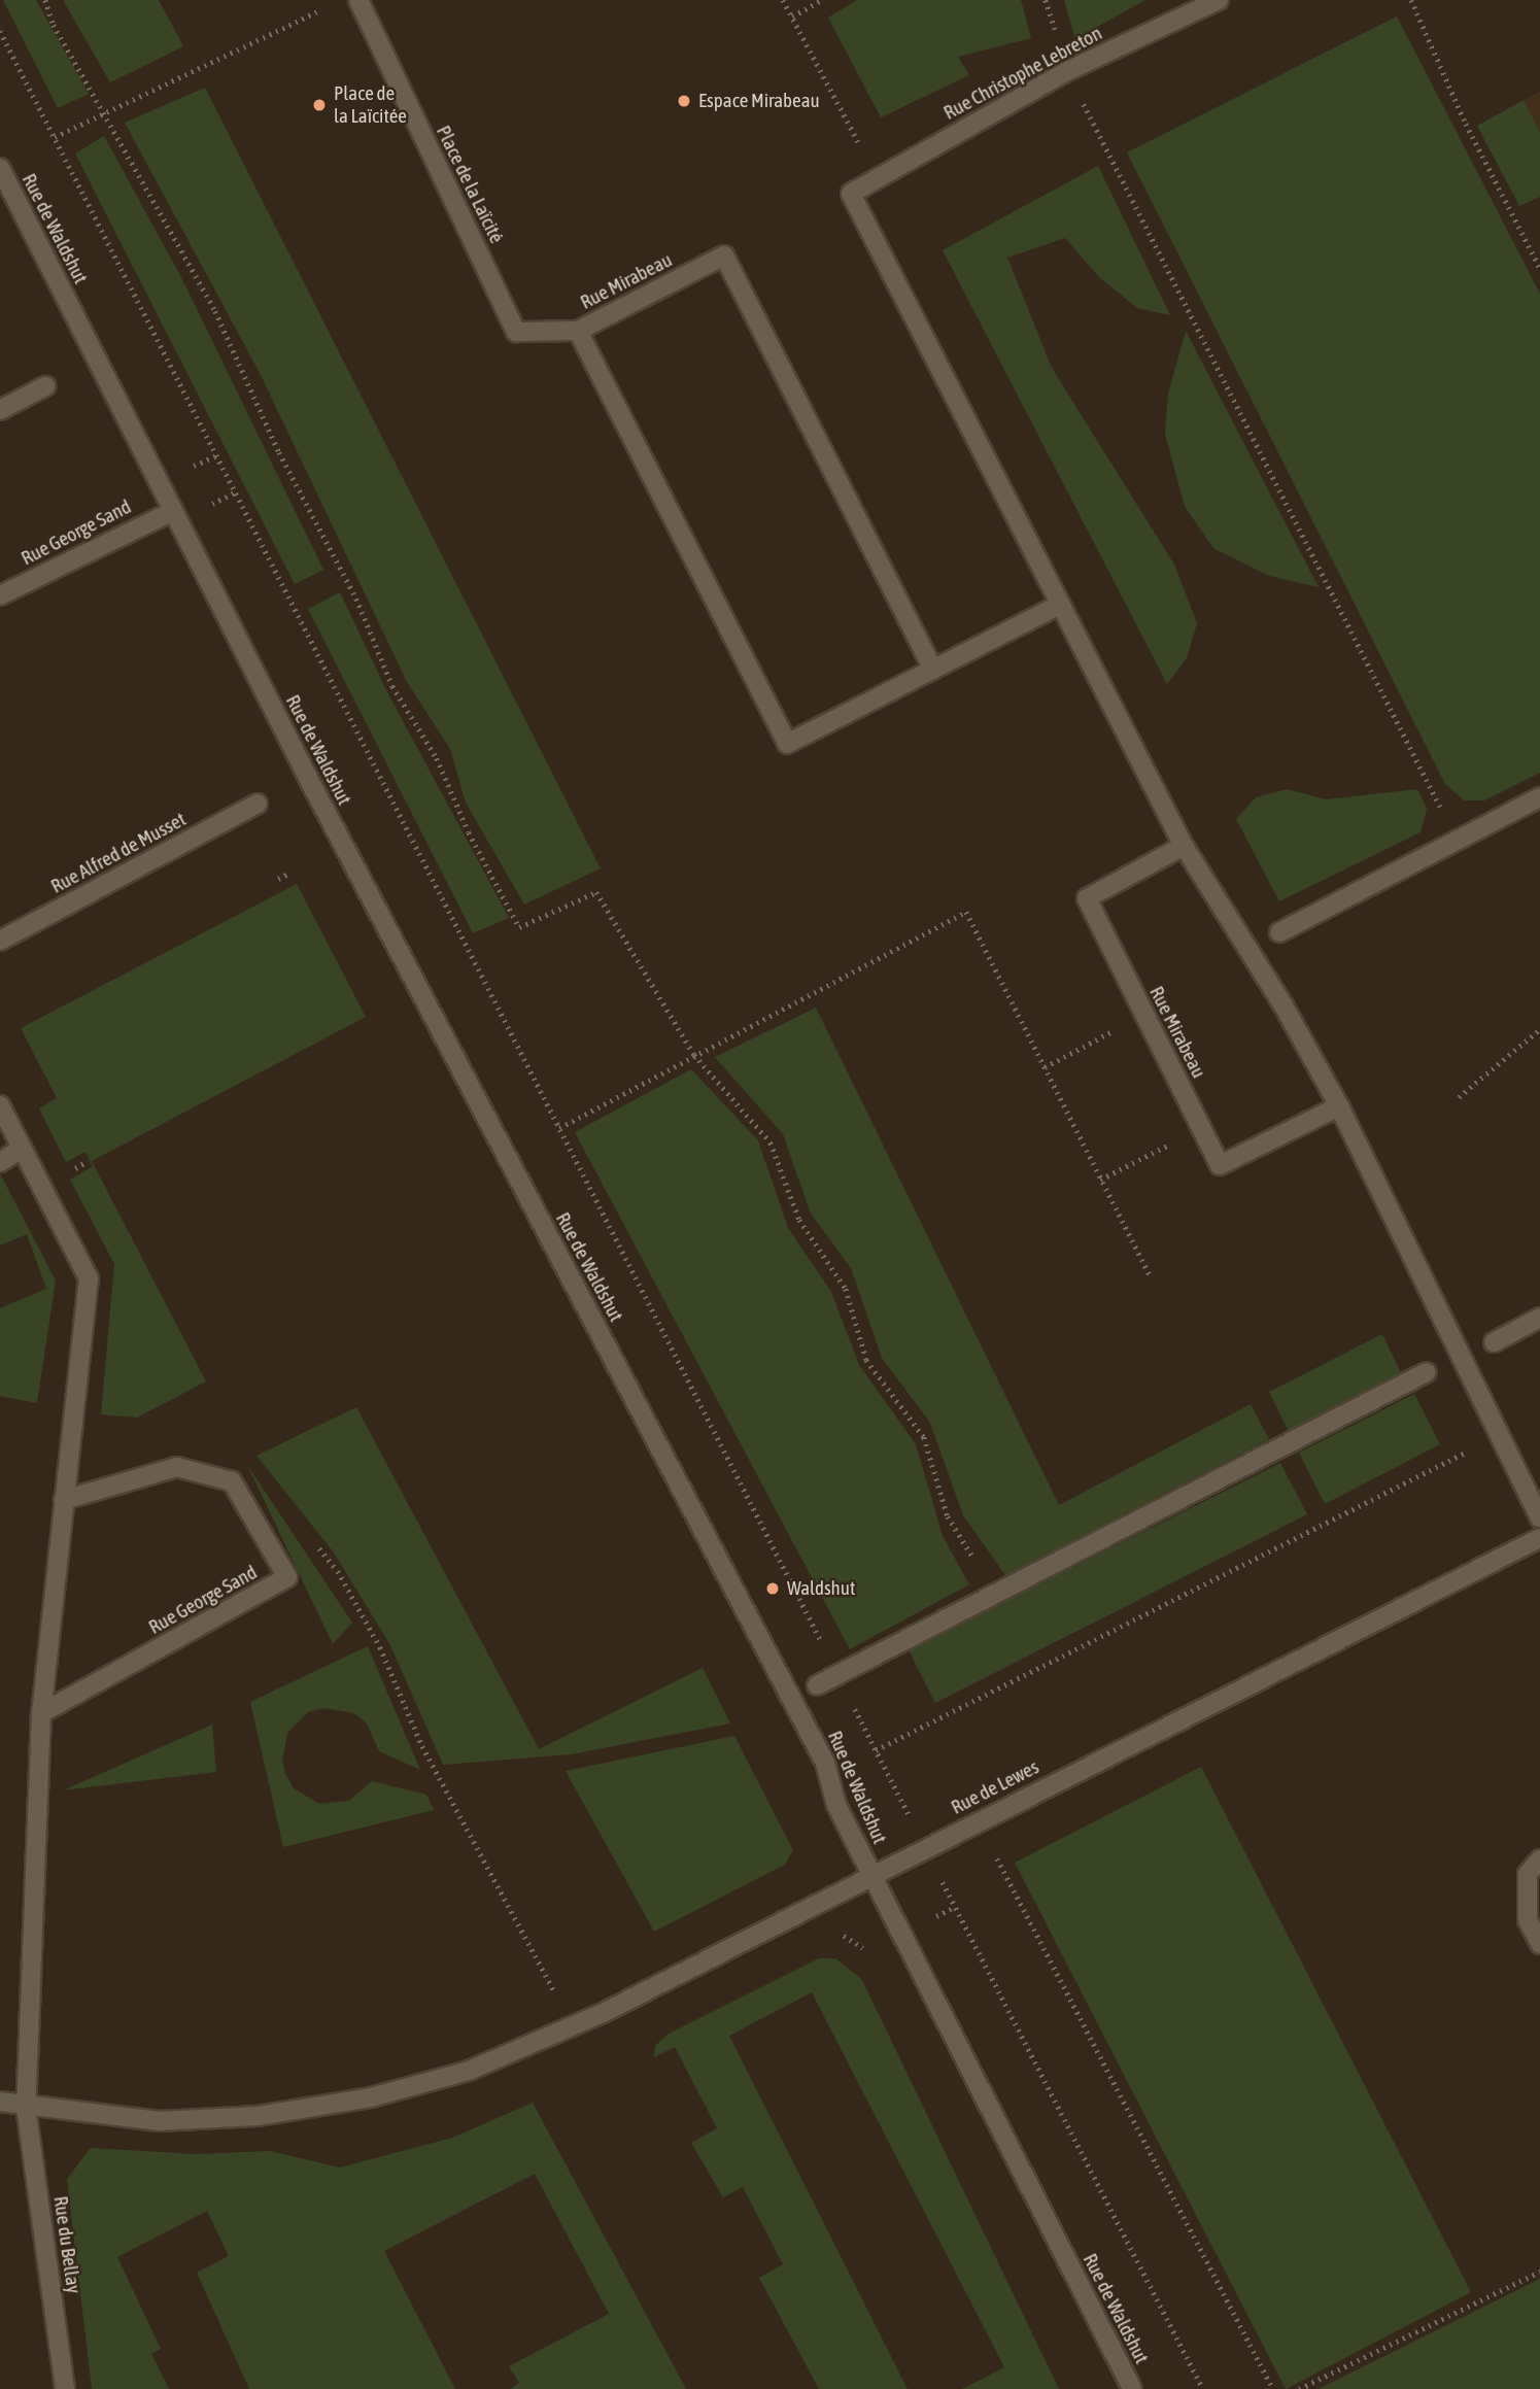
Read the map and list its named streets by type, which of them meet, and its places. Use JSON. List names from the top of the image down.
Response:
{
  "streets": {
    "street": [
      "Rue Christophe Lebreton",
      "Place de la Laïcité",
      "Rue de Waldshut",
      "Rue Mirabeau",
      "Rue George Sand",
      "Rue Alfred de Musset",
      "Rue de Lewes",
      "Rue du Bellay"
    ]
  },
  "crossings": [
    ["Rue Christophe Lebreton", "Rue Mirabeau"],
    ["Place de la Laïcité", "Rue Mirabeau"],
    ["Rue de Waldshut", "Rue George Sand"],
    ["Rue de Waldshut", "Rue de Lewes"],
    ["Rue de Lewes", "Rue du Bellay"]
  ],
  "places": ["Espace Mirabeau", "Place de la Laïcitée", "Waldshut"]
}
